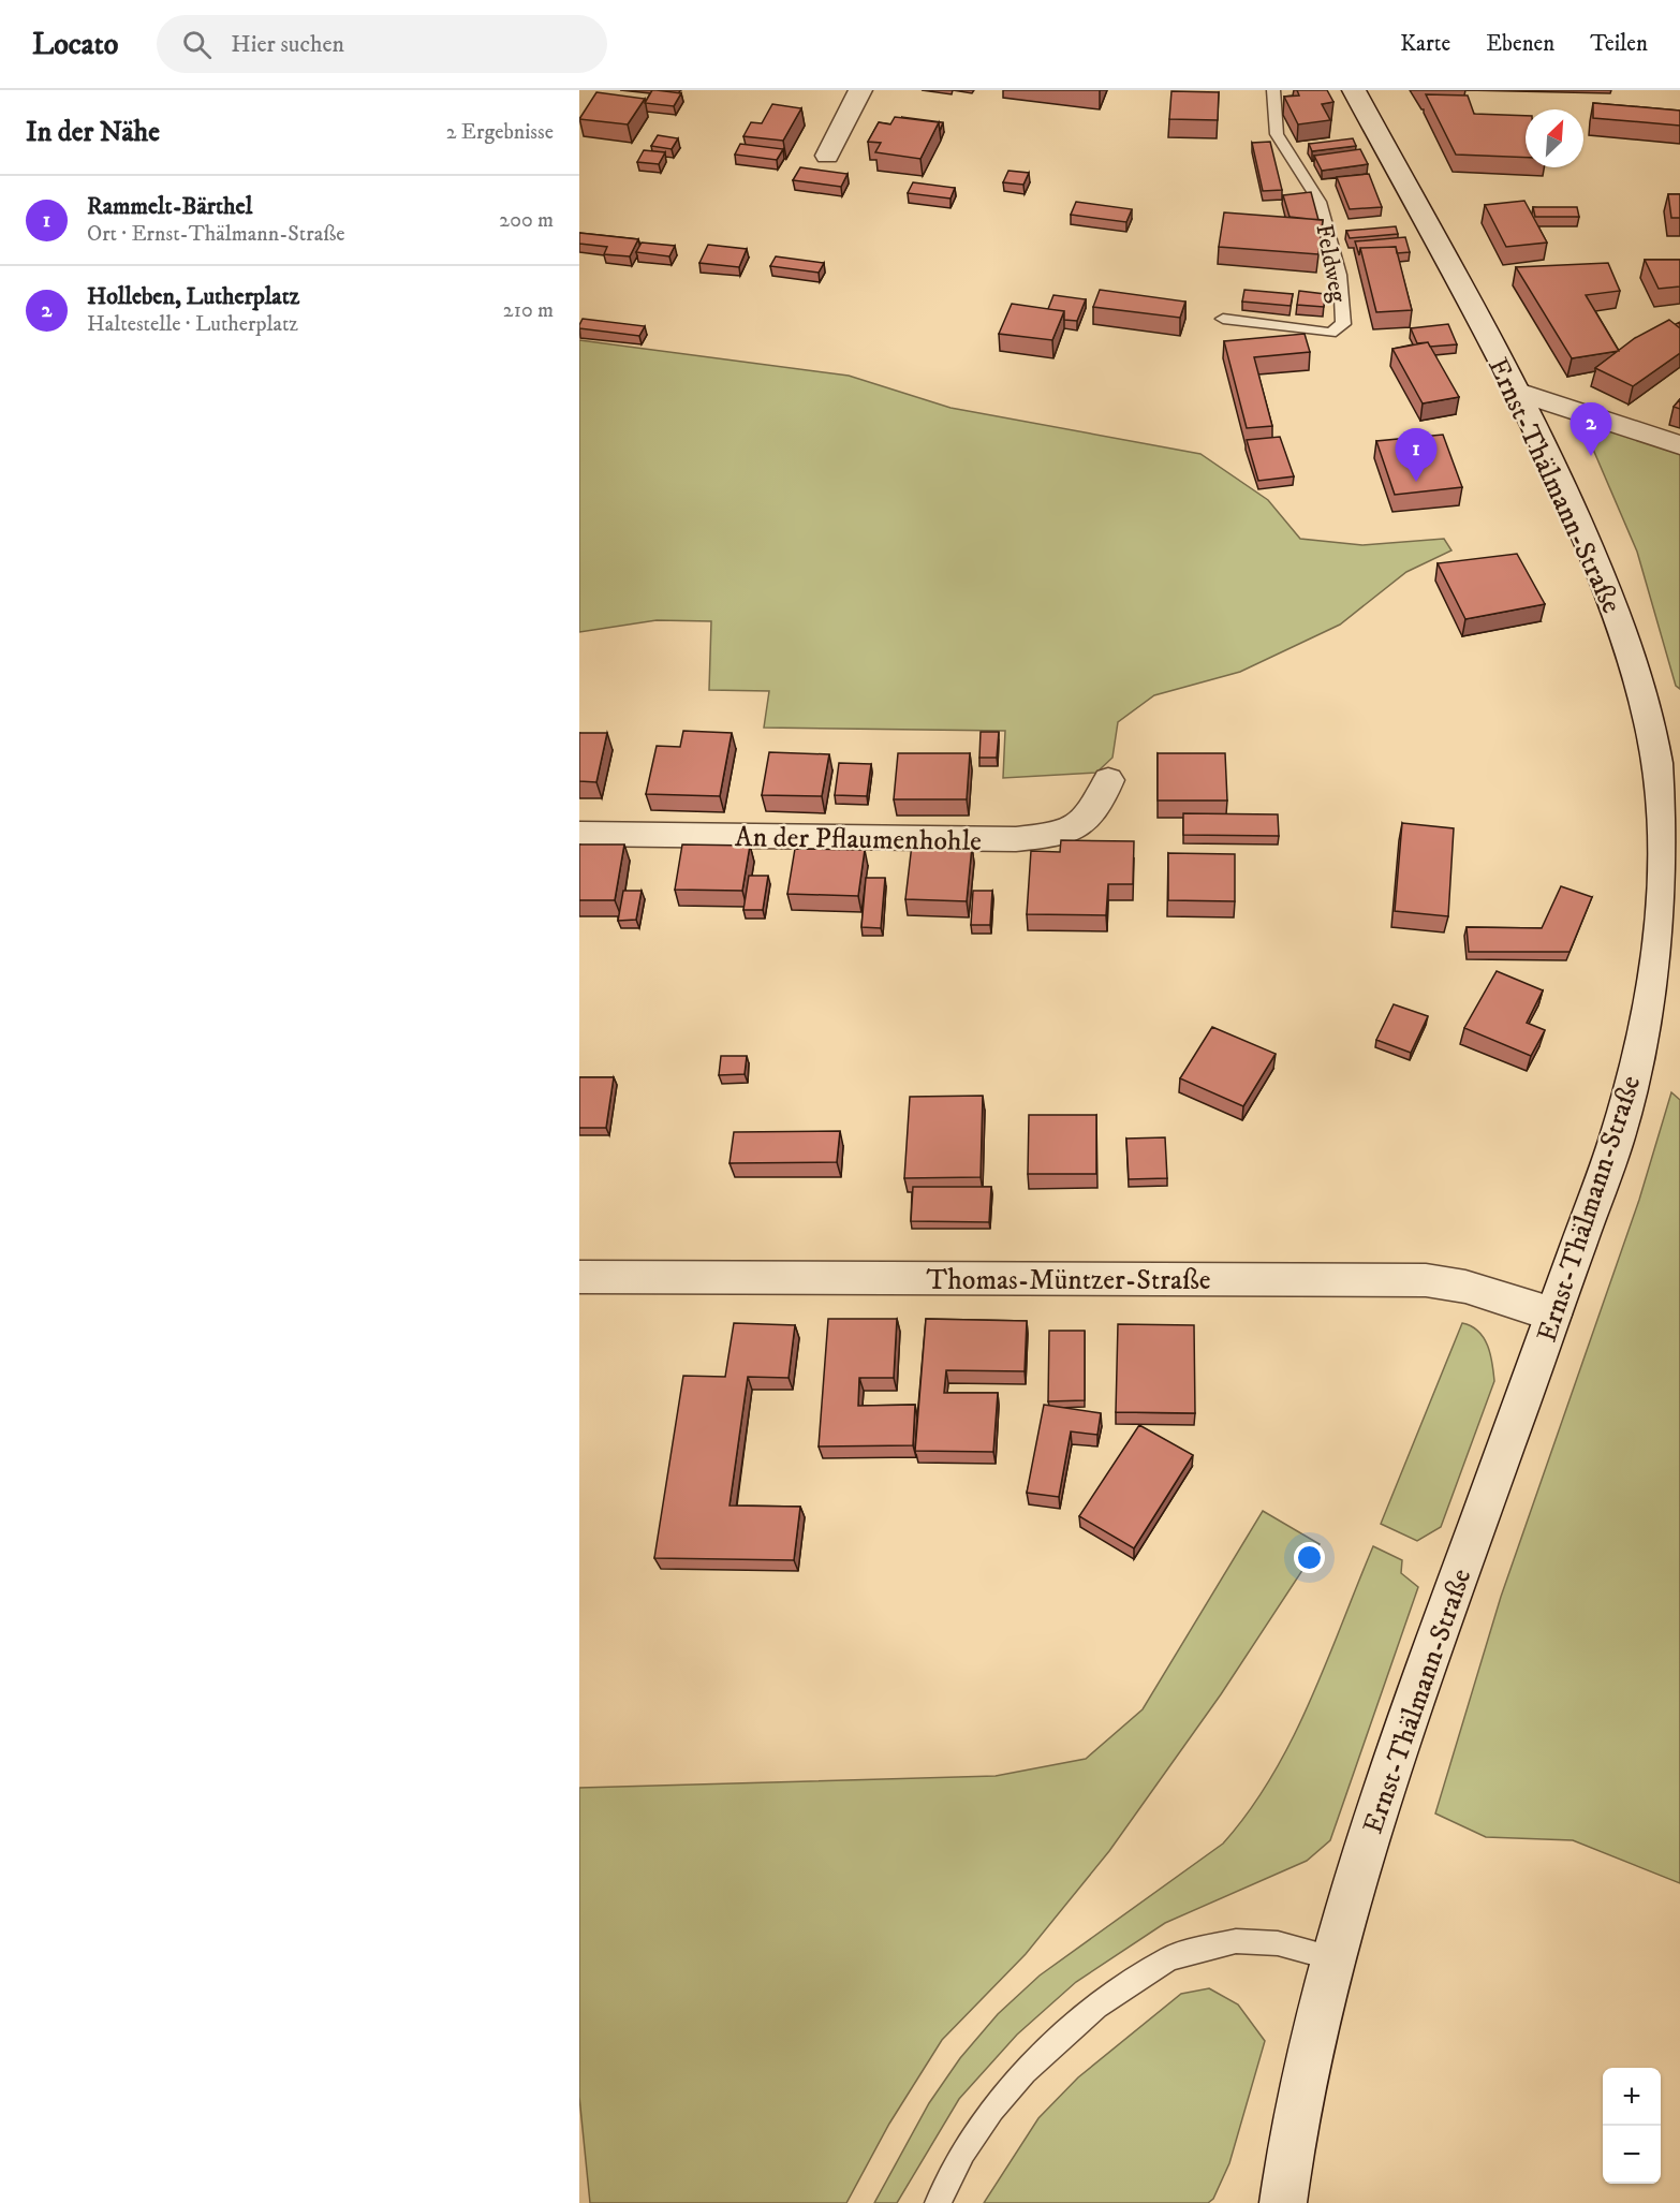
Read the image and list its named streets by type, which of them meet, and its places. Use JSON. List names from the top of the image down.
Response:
{
  "streets": {
    "main road": ["Ernst-Thälmann-Straße", "An der Pflaumenhohle", "Thomas-Müntzer-Straße"],
    "lane": ["Feldweg"]
  },
  "crossings": [
    ["Ernst-Thälmann-Straße", "Thomas-Müntzer-Straße"]
  ],
  "north": "top right",
  "page": {
    "header": "Locato",
    "search": "Hier suchen",
    "nav": ["Karte", "Ebenen", "Teilen"],
    "heading": ["In der Nähe", "2 Ergebnisse"],
    "list": [
      {
        "mark": "1",
        "name": "Rammelt-Bärthel",
        "note": "Ort · Ernst-Thälmann-Straße",
        "value": "200 m"
      },
      {
        "mark": "2",
        "name": "Holleben, Lutherplatz",
        "note": "Haltestelle · Lutherplatz",
        "value": "210 m"
      }
    ],
    "pins": ["2", "1"],
    "map_buttons": ["+", "−"]
  }
}
